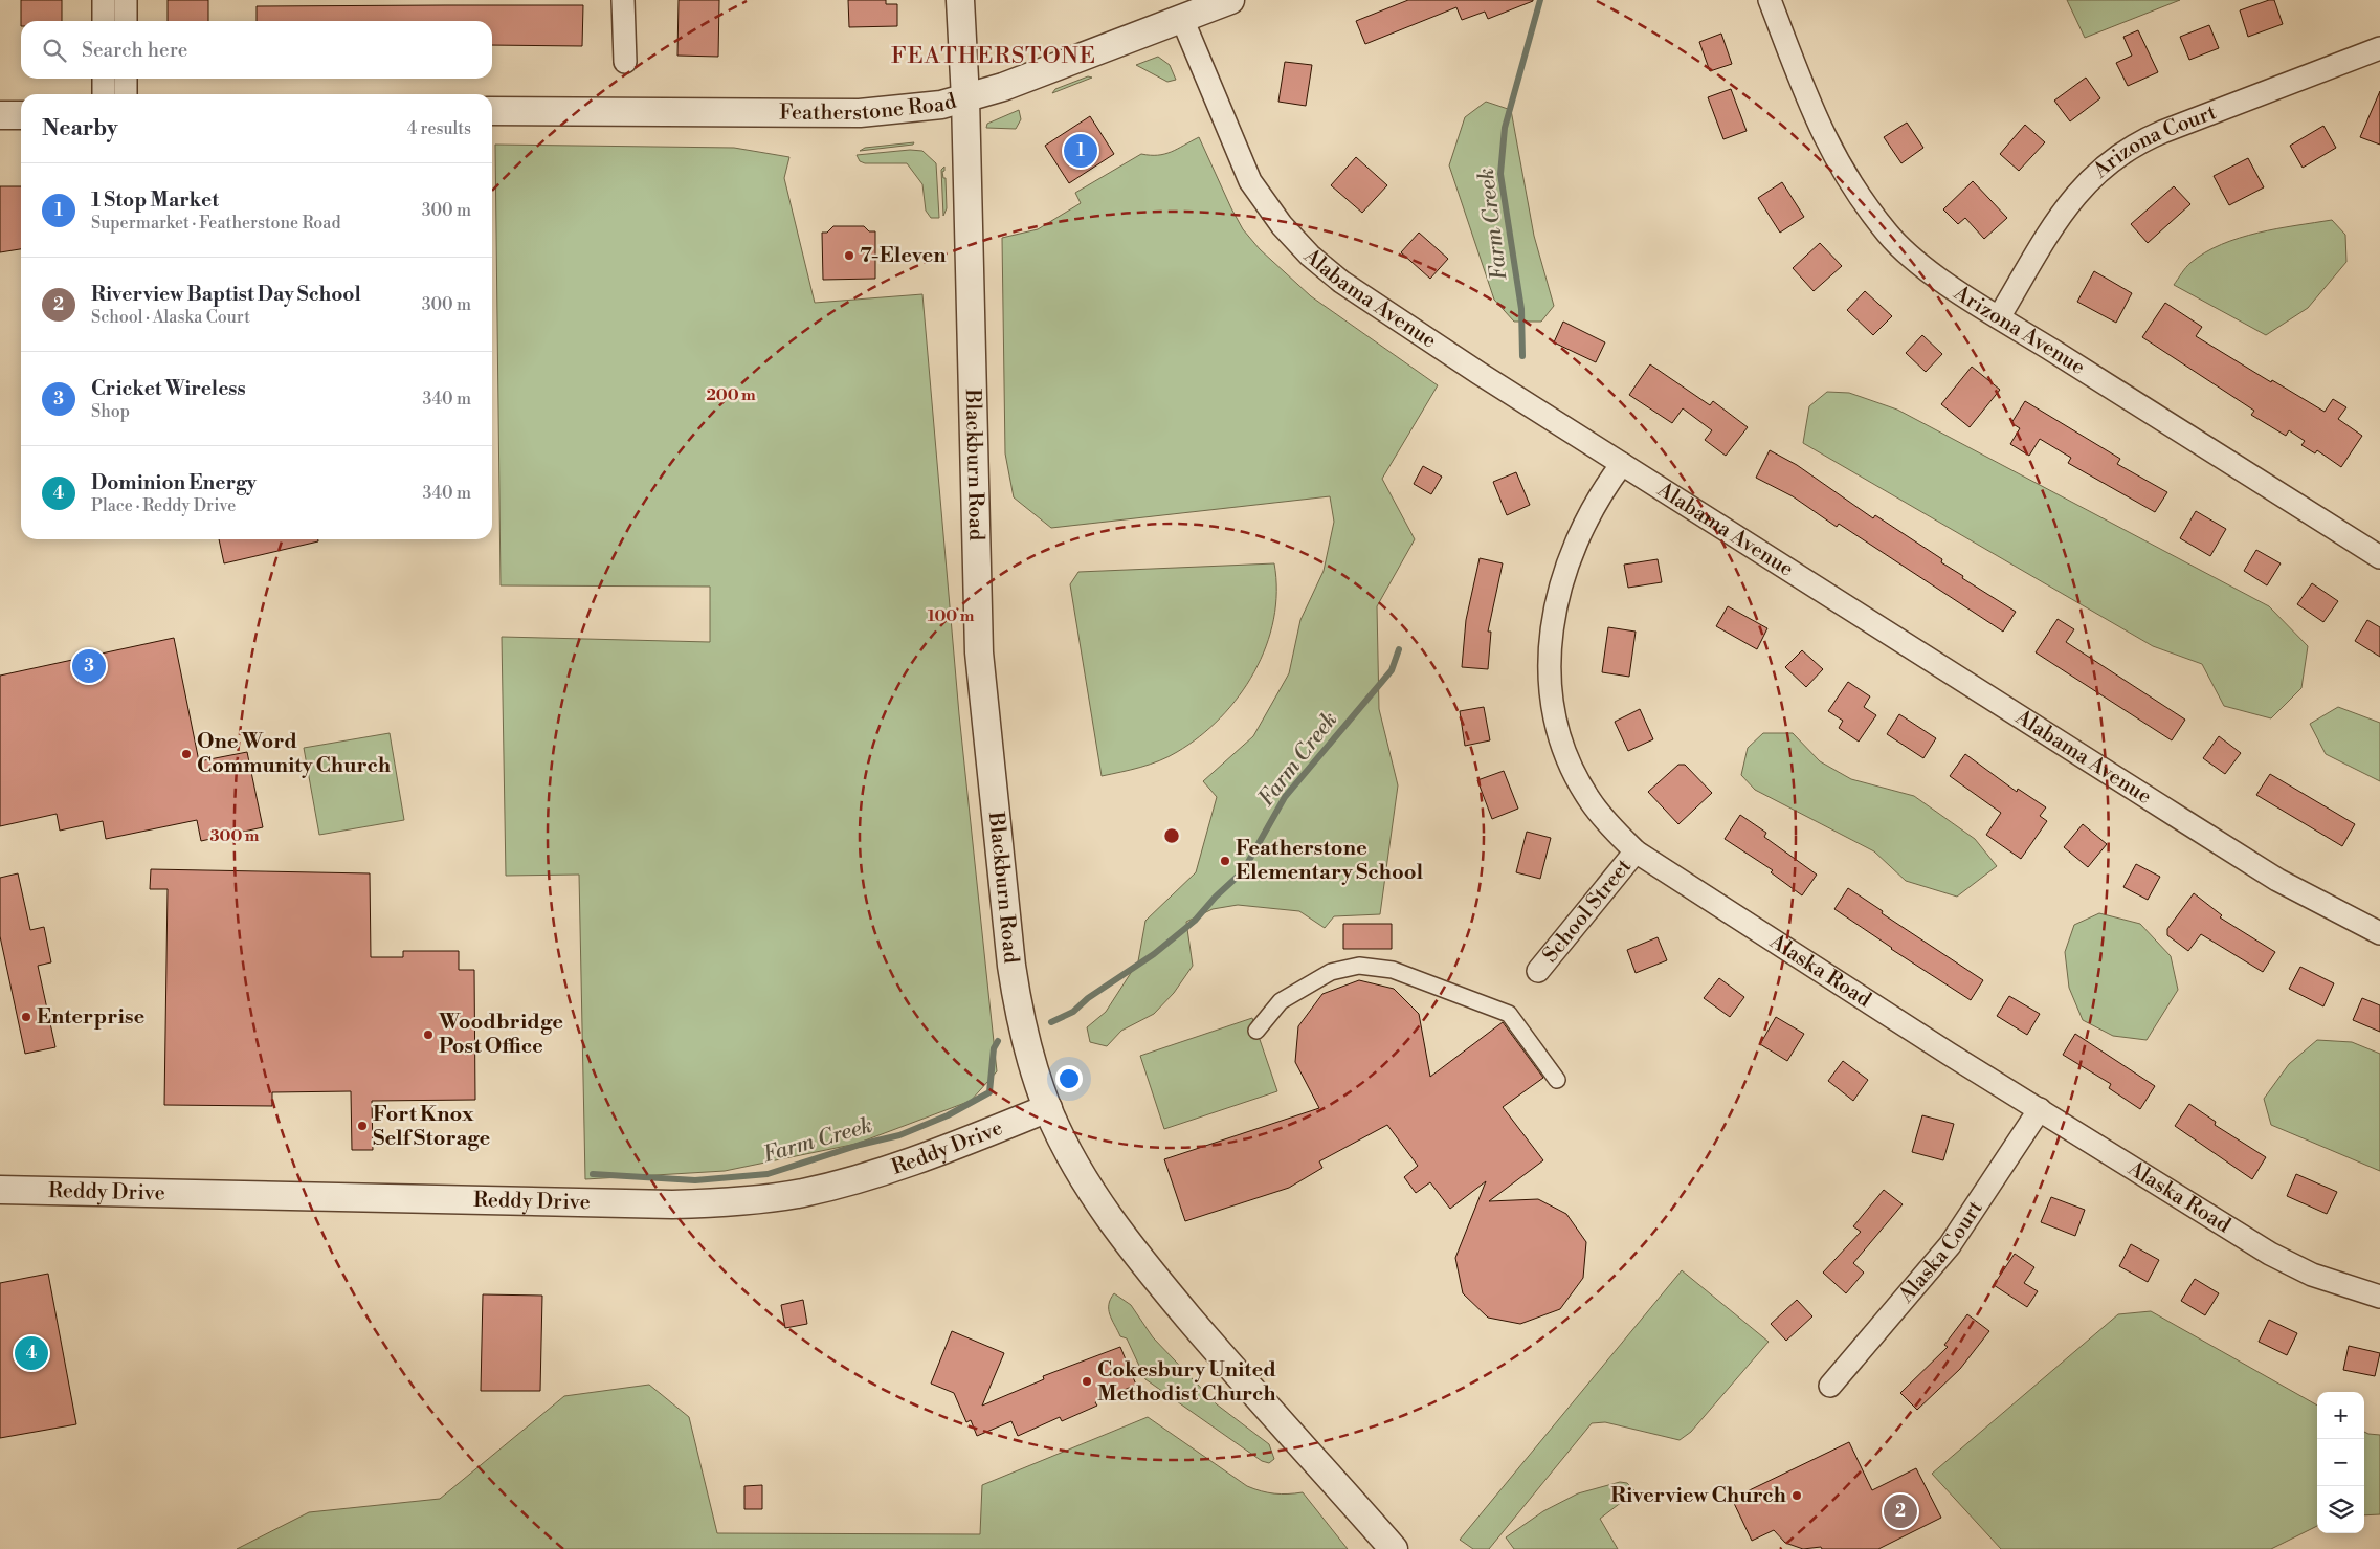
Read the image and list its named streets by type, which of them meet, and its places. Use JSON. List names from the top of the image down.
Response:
{
  "streets": {
    "street": [
      "Featherstone Road",
      "Arizona Court",
      "Alabama Avenue",
      "Arizona Avenue",
      "Blackburn Road",
      "School Street",
      "Alaska Road",
      "Reddy Drive",
      "Alaska Court"
    ]
  },
  "crossings": [
    ["Featherstone Road", "Alabama Avenue"],
    ["Featherstone Road", "Blackburn Road"],
    ["Arizona Court", "Arizona Avenue"],
    ["Alabama Avenue", "Alaska Road"],
    ["Blackburn Road", "Reddy Drive"],
    ["School Street", "Alaska Road"],
    ["Alaska Road", "Alaska Court"]
  ],
  "districts": ["FEATHERSTONE"],
  "water": ["Farm Creek"],
  "places": [
    "7-Eleven",
    "One Word Community Church",
    "Featherstone Elementary School",
    "Enterprise",
    "Woodbridge Post Office",
    "Fort Knox Self Storage",
    "Cokesbury United Methodist Church",
    "Riverview Church"
  ],
  "page": {
    "search": "Search here",
    "heading": ["Nearby", "4 results"],
    "pins": [
      "1",
      "3",
      "4",
      "2"
    ],
    "list": [
      {
        "mark": "1",
        "name": "1 Stop Market",
        "note": "Supermarket · Featherstone Road",
        "value": "300 m"
      },
      {
        "mark": "2",
        "name": "Riverview Baptist Day School",
        "note": "School · Alaska Court",
        "value": "300 m"
      },
      {
        "mark": "3",
        "name": "Cricket Wireless",
        "note": "Shop",
        "value": "340 m"
      },
      {
        "mark": "4",
        "name": "Dominion Energy",
        "note": "Place · Reddy Drive",
        "value": "340 m"
      }
    ],
    "map_buttons": ["+", "−"]
  },
  "rings": ["200 m", "100 m", "300 m"]
}
